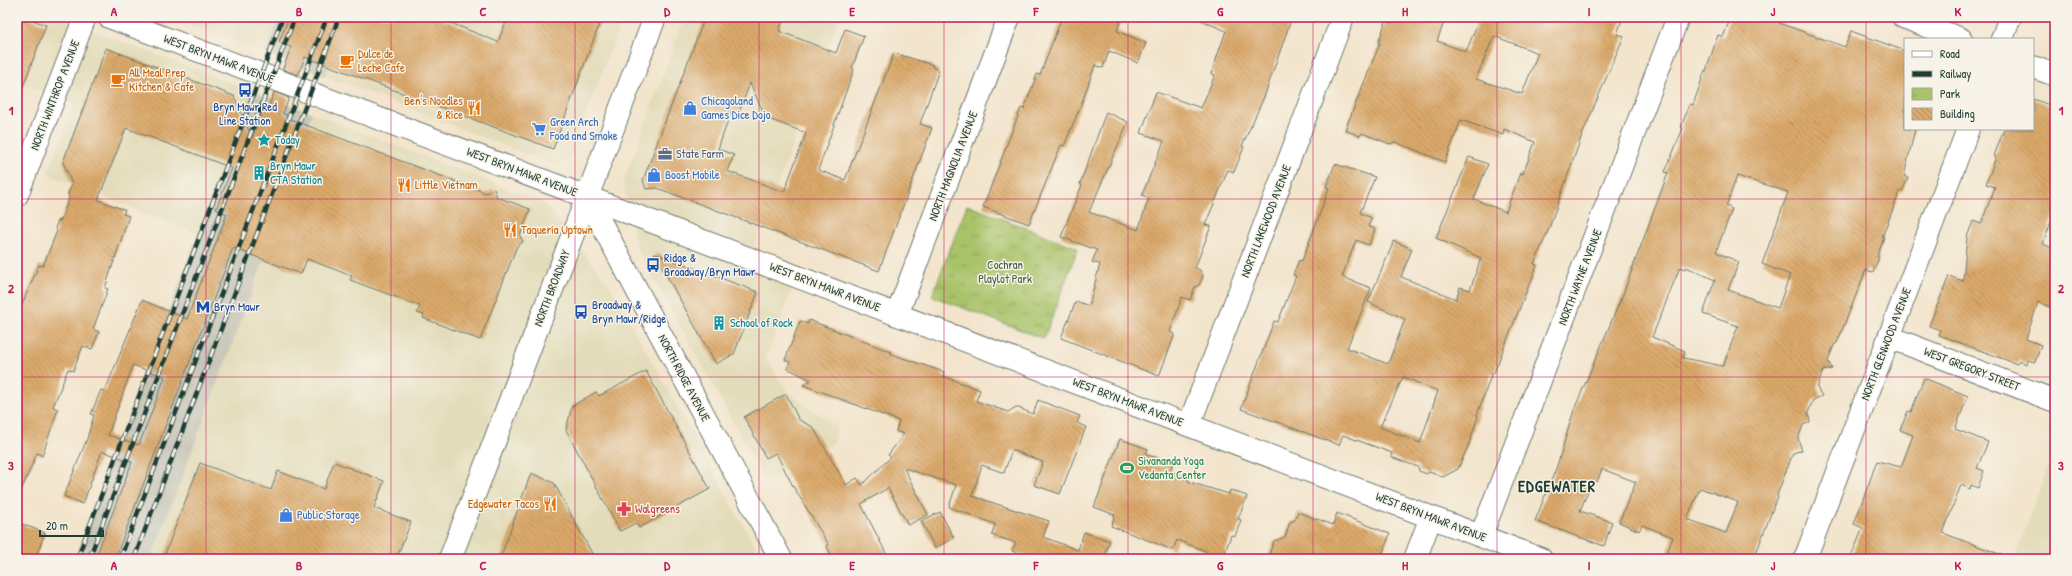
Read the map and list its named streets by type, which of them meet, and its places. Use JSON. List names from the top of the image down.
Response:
{
  "streets": {
    "street": [
      "WEST BRYN MAWR AVENUE",
      "NORTH WINTHROP AVENUE",
      "NORTH MAGNOLIA AVENUE",
      "NORTH LAKEWOOD AVENUE",
      "NORTH WAYNE AVENUE",
      "NORTH BROADWAY",
      "NORTH GLENWOOD AVENUE",
      "WEST GREGORY STREET",
      "NORTH RIDGE AVENUE"
    ]
  },
  "crossings": [
    ["WEST BRYN MAWR AVENUE", "NORTH MAGNOLIA AVENUE"],
    ["WEST BRYN MAWR AVENUE", "NORTH LAKEWOOD AVENUE"],
    ["WEST BRYN MAWR AVENUE", "NORTH WAYNE AVENUE"],
    ["WEST BRYN MAWR AVENUE", "NORTH BROADWAY"],
    ["WEST BRYN MAWR AVENUE", "NORTH RIDGE AVENUE"],
    ["NORTH BROADWAY", "NORTH RIDGE AVENUE"],
    ["NORTH GLENWOOD AVENUE", "WEST GREGORY STREET"]
  ],
  "districts": ["EDGEWATER"],
  "parks": ["Cochran Playlot Park"],
  "places": {
    "cafe": ["Dulce de Leche Cafe", "All Meal Prep Kitchen & Cafe"],
    "bus stop": ["Bryn Mawr Red Line Station", "Ridge & Broadway/Bryn Mawr", "Broadway & Bryn Mawr/Ridge"],
    "restaurant": [
      "Ben's Noodles & Rice",
      "Little Vietnam",
      "Taquería Uptown",
      "Edgewater Tacos"
    ],
    "shop": ["Chicagoland Games Dice Dojo", "Boost Mobile", "Public Storage"],
    "supermarket": ["Green Arch Food and Smoke"],
    "place": ["Today"],
    "office": ["State Farm"],
    "building": ["Bryn Mawr CTA Station", "School of Rock"],
    "metro station": ["Bryn Mawr"],
    "sports": ["Sivananda Yoga Vedanta Center"],
    "pharmacy": ["Walgreens"]
  },
  "legend": [
    "Road",
    "Railway",
    "Park",
    "Building"
  ],
  "scale_bar": "20 m",
  "grid": {
    "columns": [
      "A",
      "B",
      "C",
      "D",
      "E",
      "F",
      "G",
      "H",
      "I",
      "J",
      "K"
    ],
    "rows": ["1", "2", "3"]
  }
}
